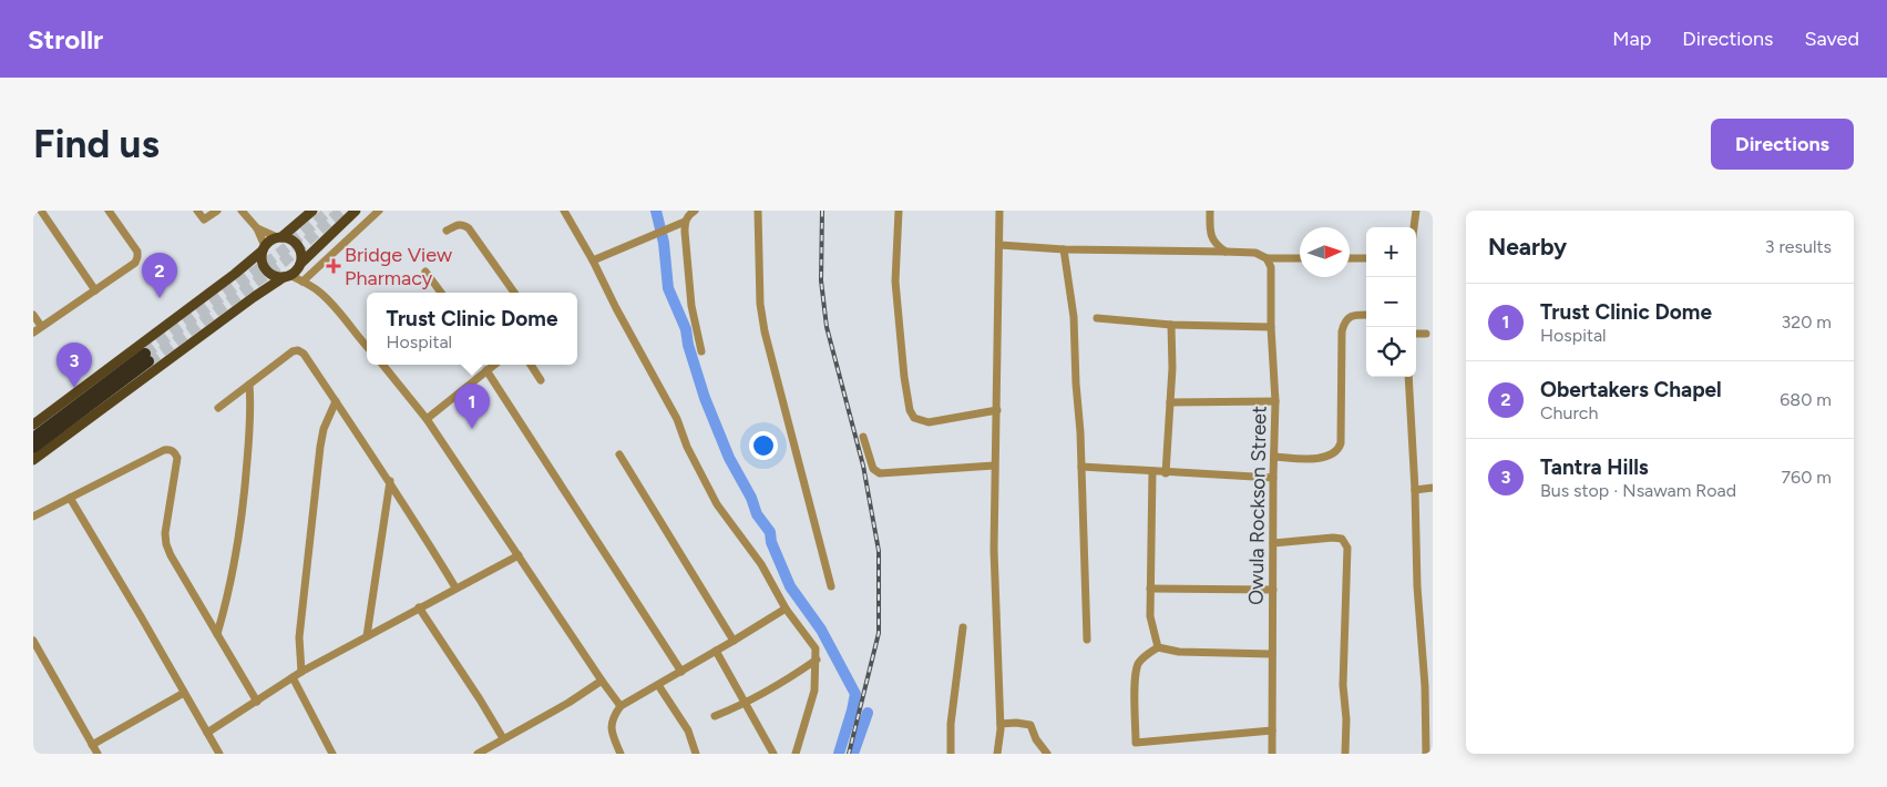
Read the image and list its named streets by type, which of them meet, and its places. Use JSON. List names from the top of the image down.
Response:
{
  "streets": {
    "street": ["Owula Rockson Street"]
  },
  "places": {
    "health": ["Bridge View Pharmacy"]
  },
  "north": "right",
  "page": {
    "header": "Strollr",
    "nav": ["Map", "Directions", "Saved"],
    "buttons": "Directions",
    "title": "Find us",
    "heading": ["Nearby", "3 results"],
    "map_buttons": ["+", "−"],
    "pins": ["2", "3", "1"],
    "list": [
      {
        "mark": "1",
        "name": "Trust Clinic Dome",
        "note": "Hospital",
        "value": "320 m"
      },
      {
        "mark": "2",
        "name": "Obertakers Chapel",
        "note": "Church",
        "value": "680 m"
      },
      {
        "mark": "3",
        "name": "Tantra Hills",
        "note": "Bus stop · Nsawam Road",
        "value": "760 m"
      }
    ],
    "popup": ["Trust Clinic Dome", "Hospital"]
  }
}
